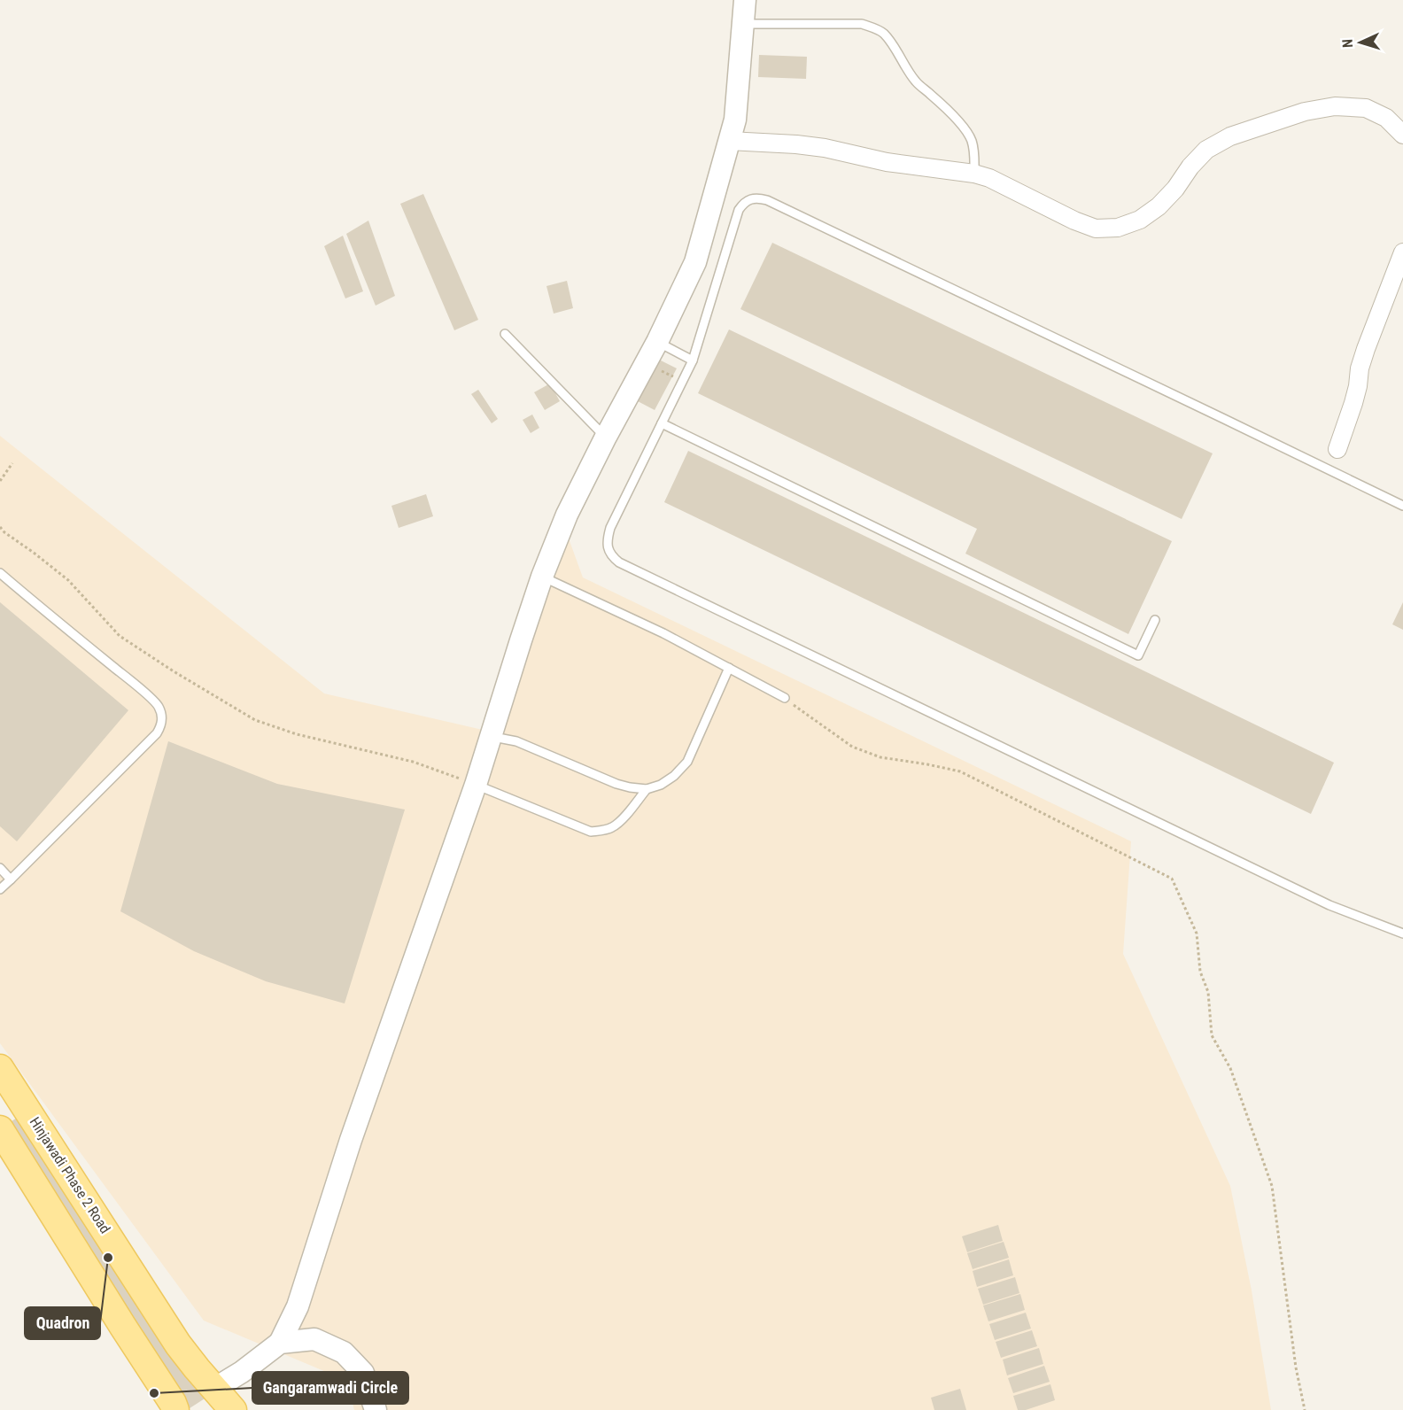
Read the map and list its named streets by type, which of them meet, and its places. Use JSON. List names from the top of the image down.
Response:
{
  "streets": {
    "main road": ["Hinjawadi Phase 2 Road"]
  },
  "places": ["Quadron", "Gangaramwadi Circle"],
  "north": "left"
}
